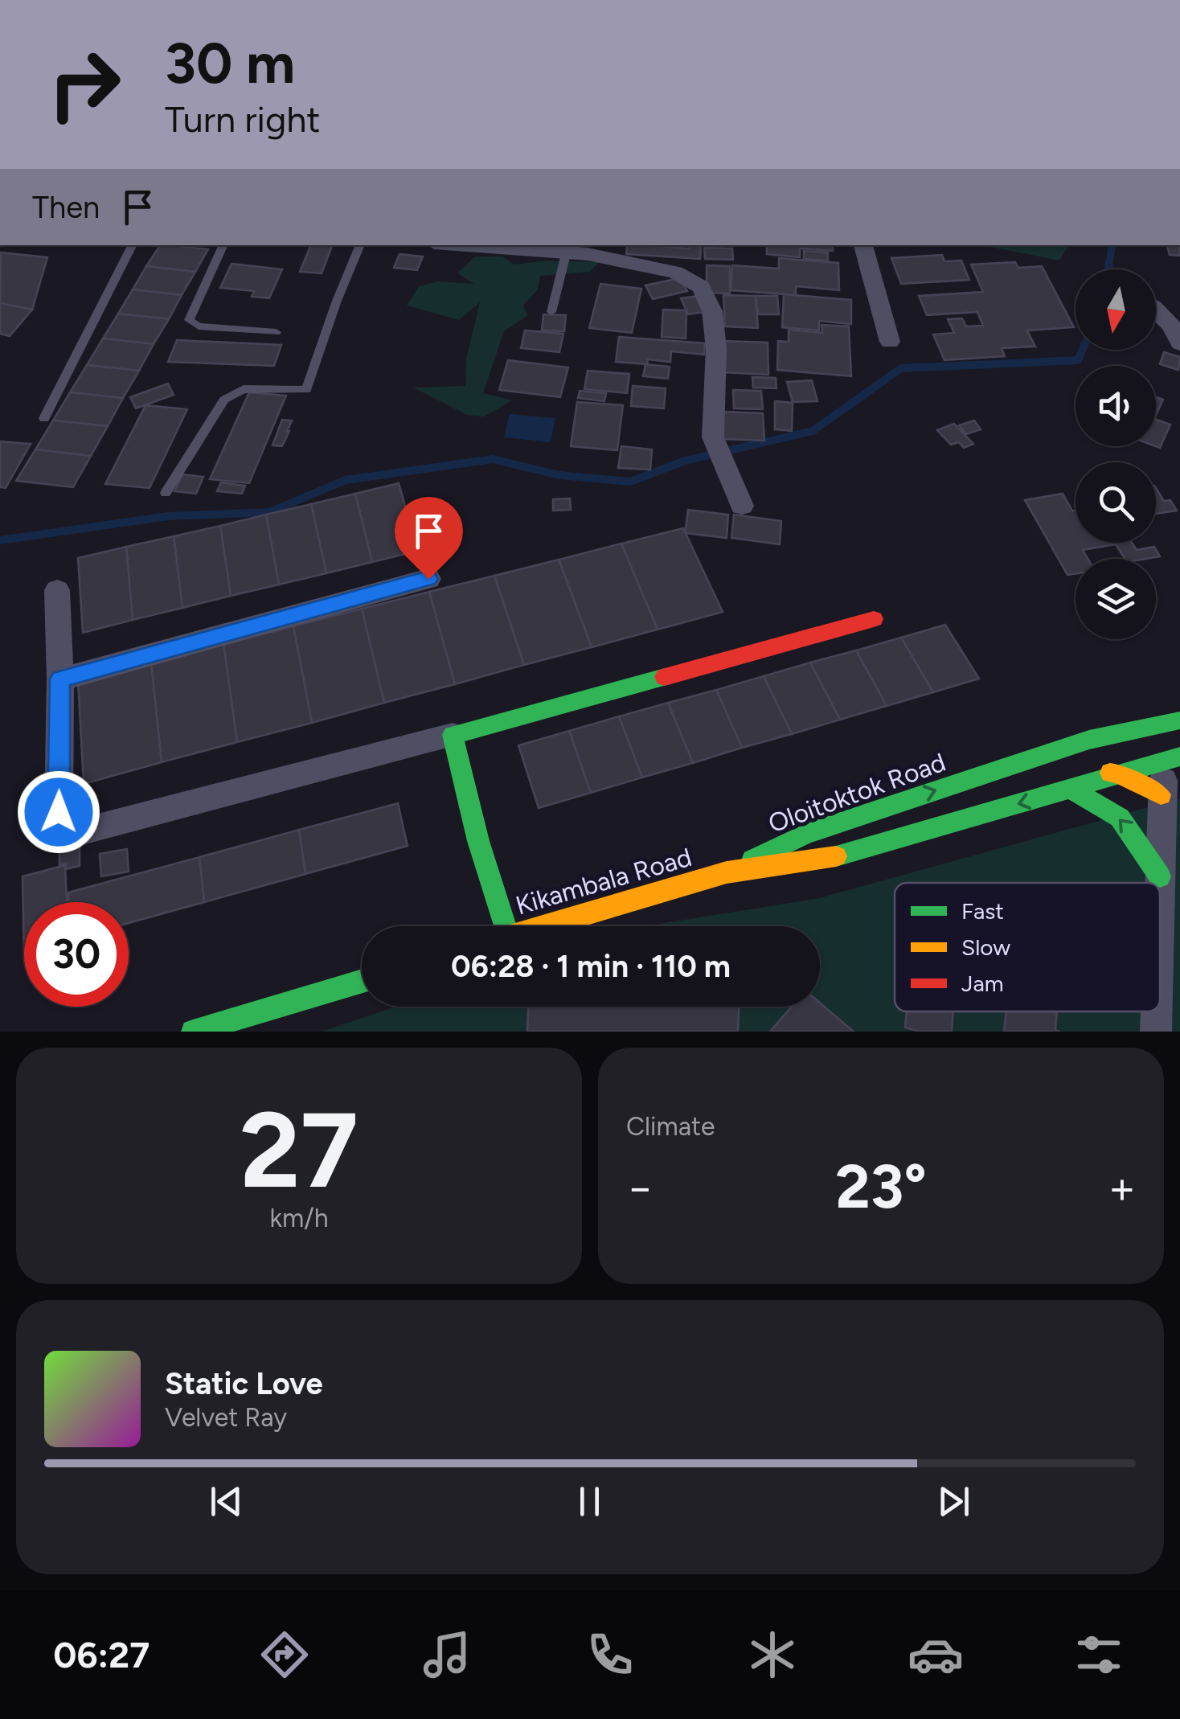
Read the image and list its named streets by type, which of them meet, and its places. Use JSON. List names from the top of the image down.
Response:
{
  "streets": {
    "main road": ["Oloitoktok Road", "Kikambala Road"]
  },
  "crossings": [
    ["Oloitoktok Road", "Kikambala Road"]
  ],
  "legend": ["Fast", "Slow", "Jam"],
  "north": "bottom",
  "page": {
    "turn": ["30 m", "Turn right"],
    "then": "Then",
    "limit": "30",
    "trip": "06:28 · 1 min · 110 m",
    "tile": [
      ["27", "km/h"],
      "Climate"
    ],
    "heat": ["−", "23°", "+"],
    "song": ["Static Love", "Velvet Ray"],
    "tabs": "06:27"
  }
}
